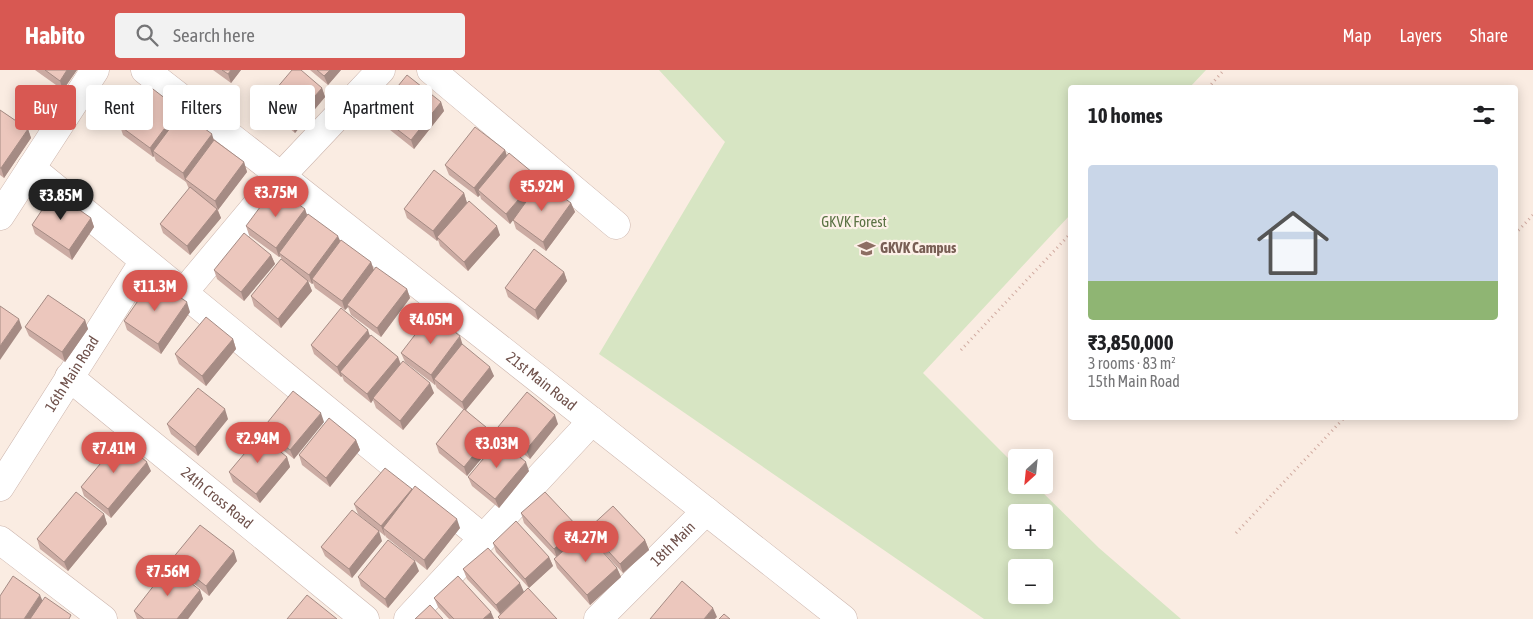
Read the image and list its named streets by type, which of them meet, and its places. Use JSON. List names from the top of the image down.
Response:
{
  "streets": {
    "street": [
      "16th Main Road",
      "21st Main Road",
      "24th Cross Road",
      "18th Main"
    ]
  },
  "crossings": [
    ["16th Main Road", "24th Cross Road"],
    ["21st Main Road", "18th Main"]
  ],
  "parks": ["GKVK Forest"],
  "places": {
    "school or university": ["GKVK Campus"]
  },
  "north": "bottom left",
  "page": {
    "header": "Habito",
    "search": "Search here",
    "nav": ["Map", "Layers", "Share"],
    "chip": [
      "Buy",
      "Rent",
      "Filters",
      "New",
      "Apartment"
    ],
    "heading": "10 homes",
    "list": [
      {
        "name": "₹3,850,000",
        "note": "3 rooms · 83 m² · 15th Main Road"
      }
    ],
    "price": [
      "₹5.92M",
      "₹3.75M",
      "₹3.85M",
      "₹11.3M",
      "₹4.05M",
      "₹2.94M",
      "₹3.03M",
      "₹7.41M",
      "₹4.27M",
      "₹7.56M"
    ],
    "map_buttons": ["+", "−"]
  }
}
